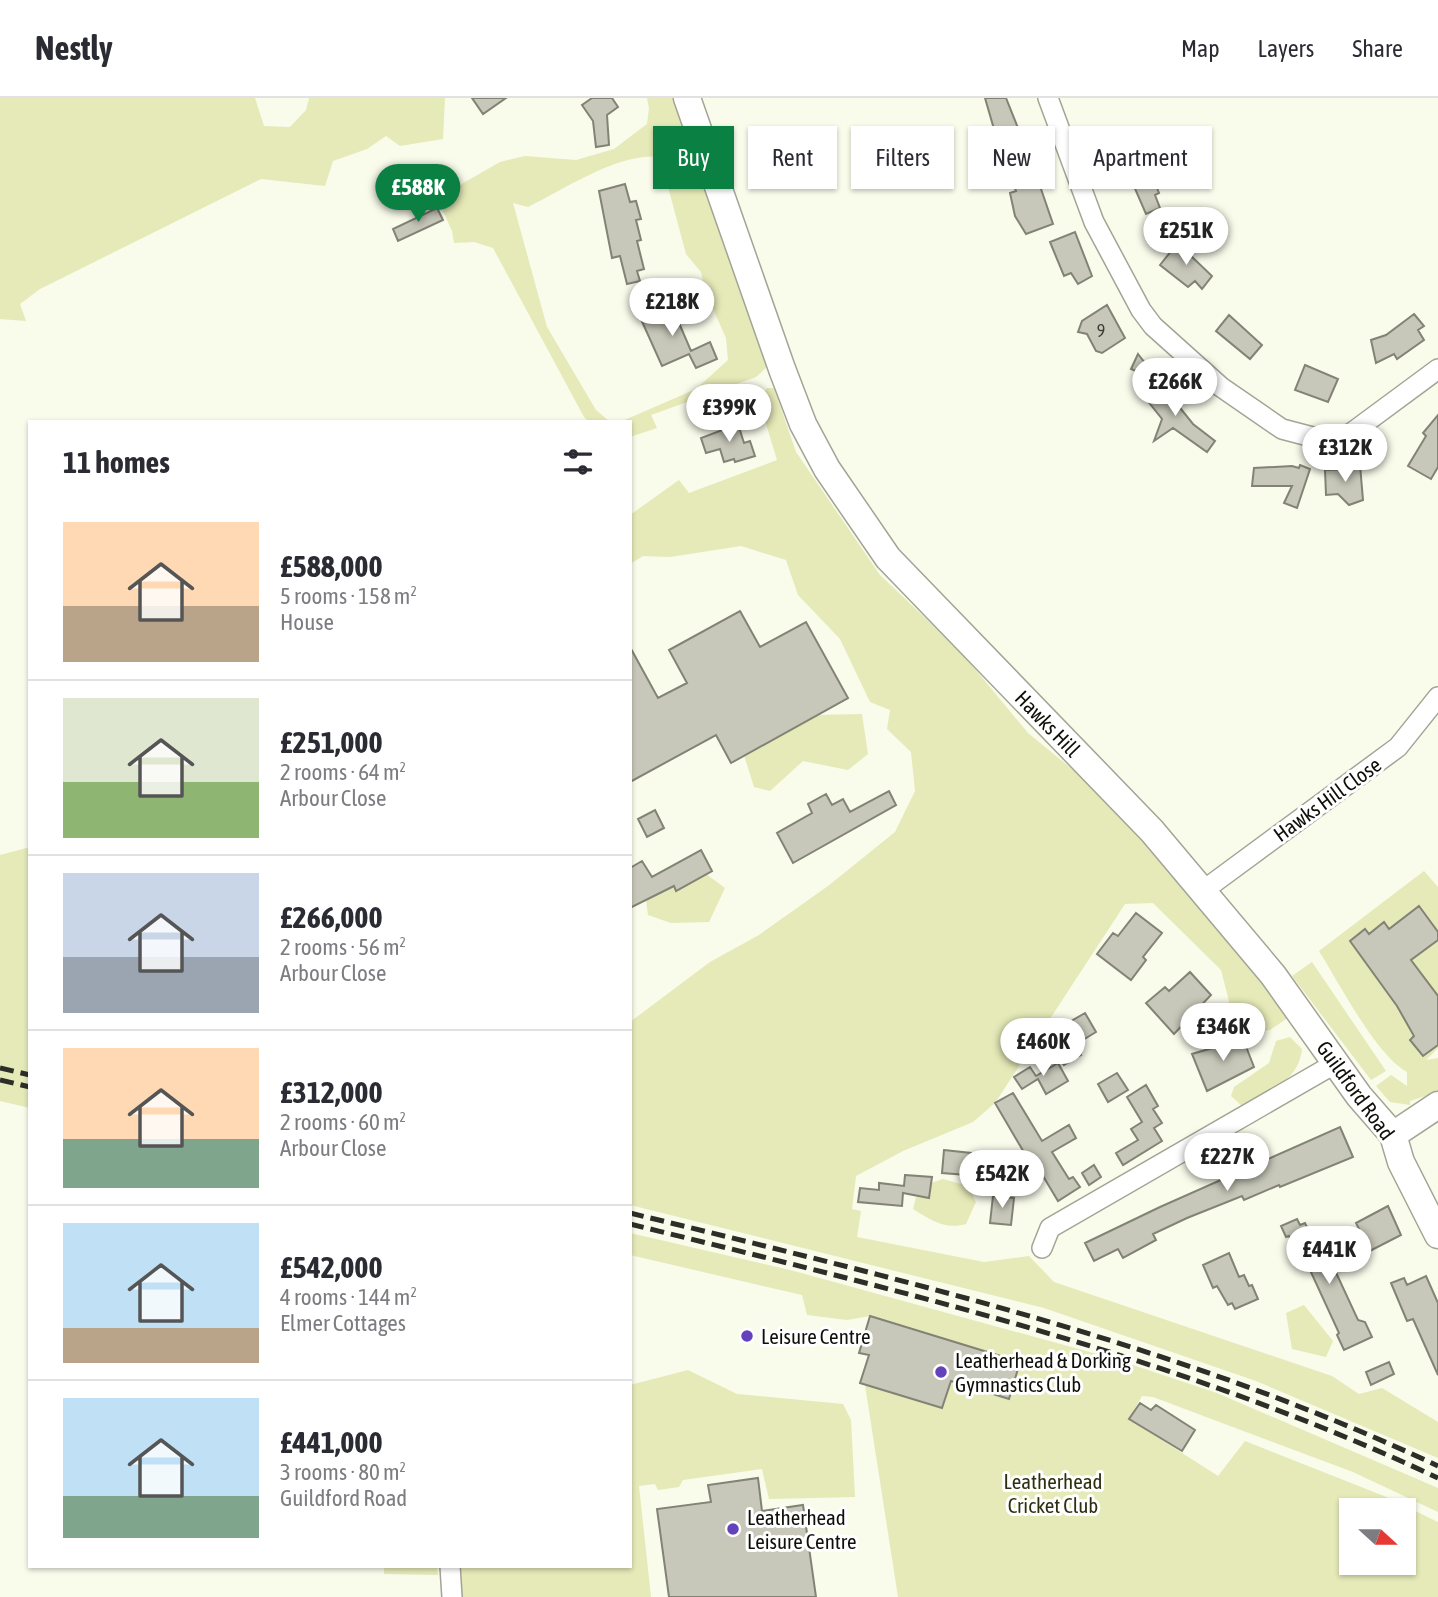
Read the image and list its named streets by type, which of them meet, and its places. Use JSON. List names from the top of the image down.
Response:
{
  "streets": {
    "main road": ["Hawks Hill", "Guildford Road"],
    "street": ["Hawks Hill Close"]
  },
  "crossings": [
    ["Hawks Hill", "Hawks Hill Close"],
    ["Hawks Hill", "Guildford Road"],
    ["Hawks Hill Close", "Guildford Road"]
  ],
  "parks": ["Leatherhead Cricket Club"],
  "places": ["Leisure Centre", "Leatherhead & Dorking Gymnastics Club", "Leatherhead Leisure Centre"],
  "house_numbers": ["9"],
  "north": "right",
  "page": {
    "header": "Nestly",
    "nav": ["Map", "Layers", "Share"],
    "chip": [
      "Buy",
      "Rent",
      "Filters",
      "New",
      "Apartment"
    ],
    "price": [
      "£588K",
      "£251K",
      "£218K",
      "£266K",
      "£399K",
      "£312K",
      "£346K",
      "£460K",
      "£227K",
      "£542K",
      "£441K"
    ],
    "heading": "11 homes",
    "list": [
      {
        "name": "£588,000",
        "note": "5 rooms · 158 m² · House"
      },
      {
        "name": "£251,000",
        "note": "2 rooms · 64 m² · Arbour Close"
      },
      {
        "name": "£266,000",
        "note": "2 rooms · 56 m² · Arbour Close"
      },
      {
        "name": "£312,000",
        "note": "2 rooms · 60 m² · Arbour Close"
      },
      {
        "name": "£542,000",
        "note": "4 rooms · 144 m² · Elmer Cottages"
      },
      {
        "name": "£441,000",
        "note": "3 rooms · 80 m² · Guildford Road"
      }
    ]
  }
}
